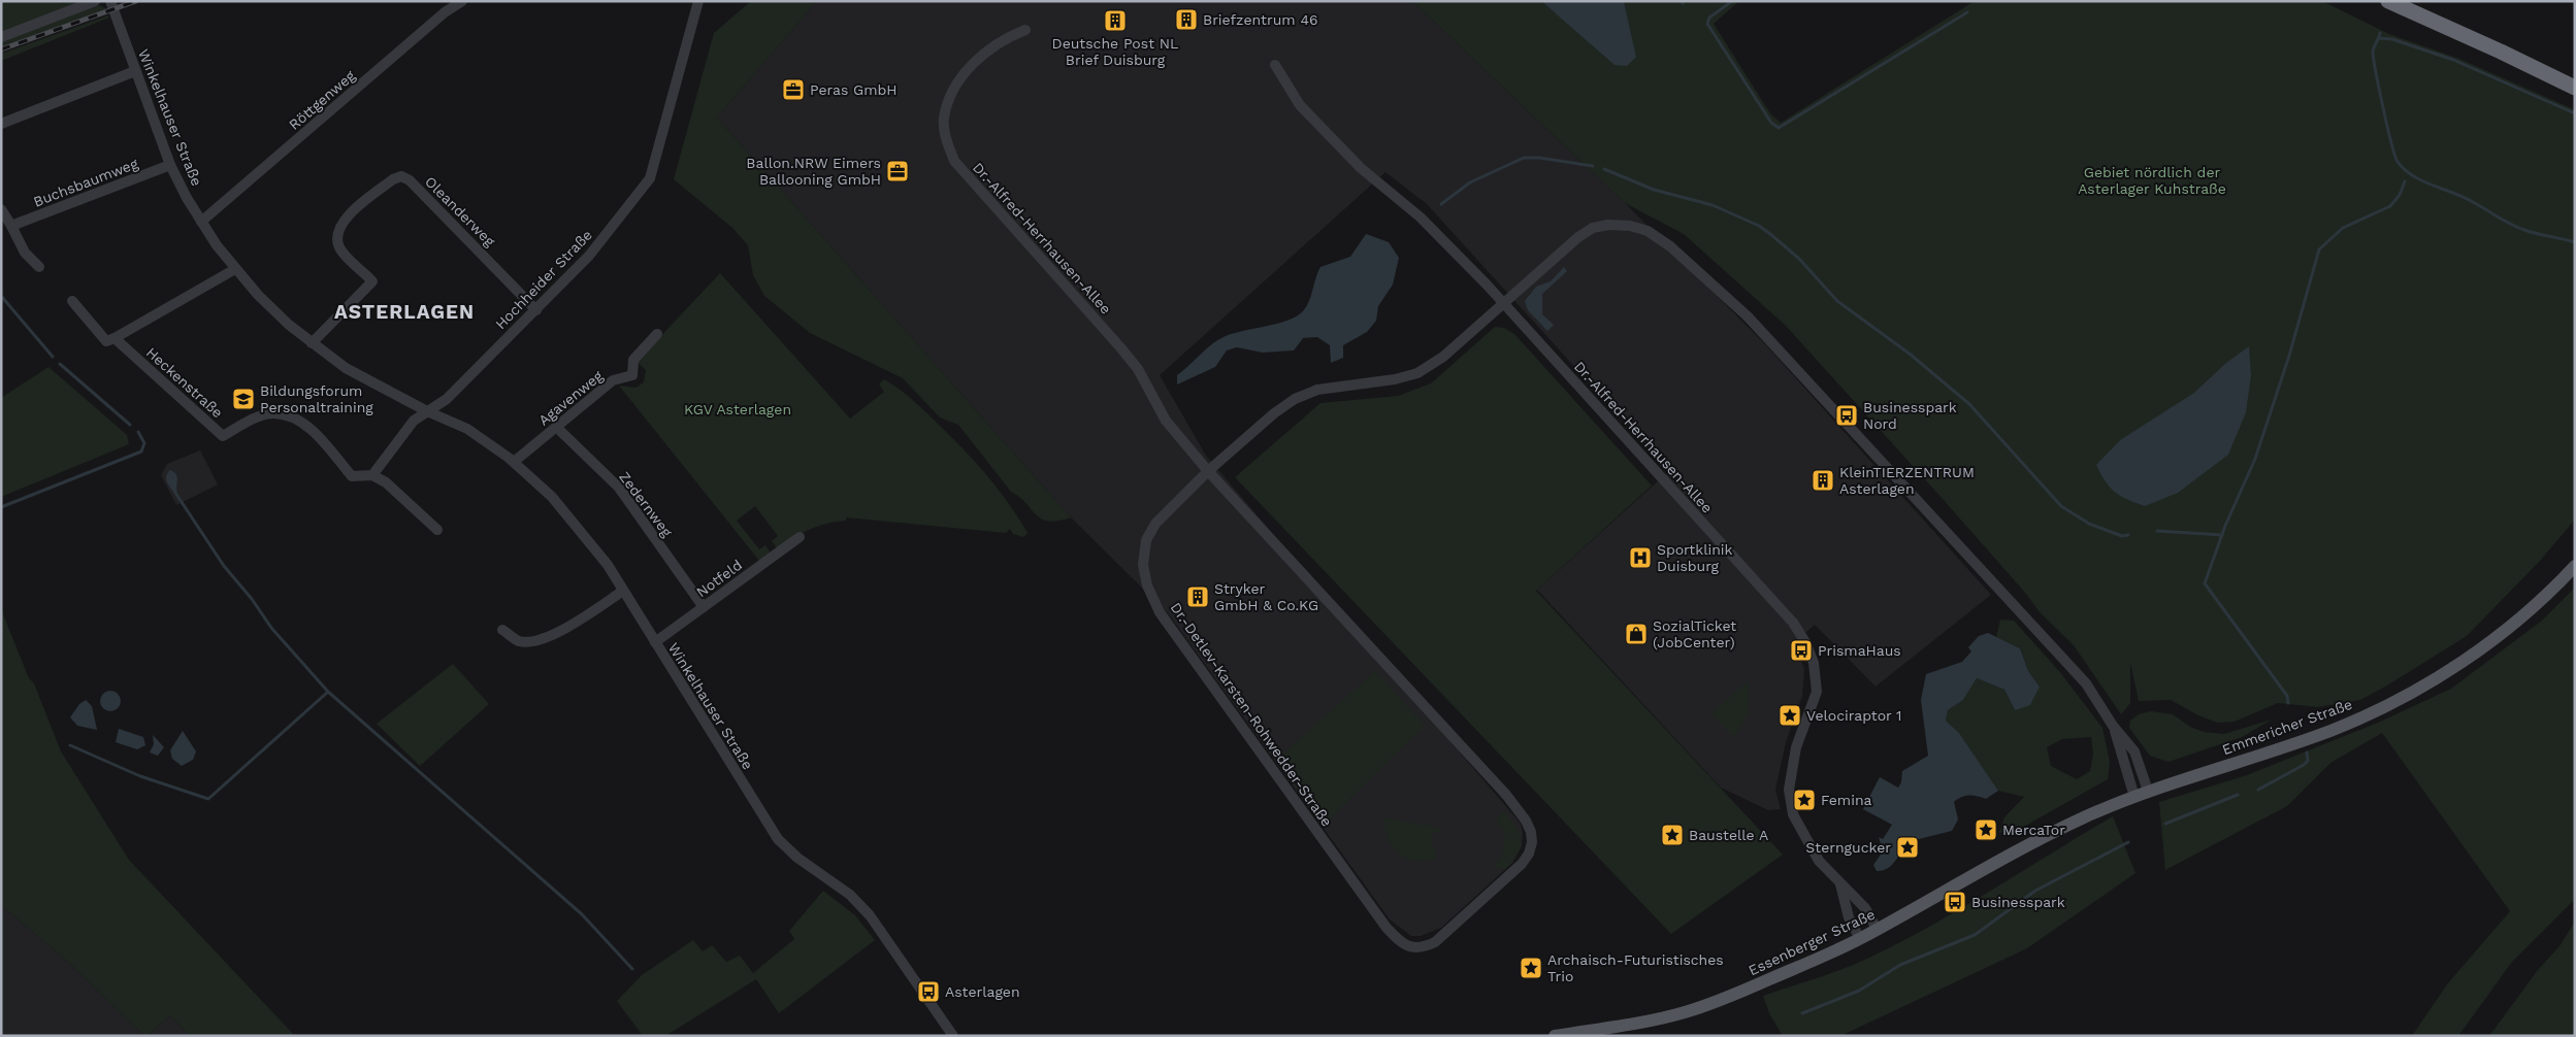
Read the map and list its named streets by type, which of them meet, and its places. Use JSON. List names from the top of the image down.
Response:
{
  "streets": {
    "main road": ["Emmericher Straße", "Essenberger Straße"],
    "street": [
      "Röttgenweg",
      "Winkelhauser Straße",
      "Buchsbaumweg",
      "Oleanderweg",
      "Dr.-Alfred-Herrhausen-Allee",
      "Hochheider Straße",
      "Heckenstraße",
      "Agavenweg",
      "Zedernweg",
      "Notfeld",
      "Dr.-Detlev-Karsten-Rohwedder-Straße"
    ]
  },
  "crossings": [
    ["Röttgenweg", "Winkelhauser Straße"],
    ["Winkelhauser Straße", "Buchsbaumweg"],
    ["Winkelhauser Straße", "Oleanderweg"],
    ["Winkelhauser Straße", "Hochheider Straße"],
    ["Winkelhauser Straße", "Agavenweg"],
    ["Winkelhauser Straße", "Notfeld"],
    ["Oleanderweg", "Hochheider Straße"],
    ["Dr.-Alfred-Herrhausen-Allee", "Dr.-Detlev-Karsten-Rohwedder-Straße"],
    ["Dr.-Alfred-Herrhausen-Allee", "Essenberger Straße"],
    ["Agavenweg", "Zedernweg"],
    ["Zedernweg", "Notfeld"],
    ["Dr.-Detlev-Karsten-Rohwedder-Straße", "Emmericher Straße"],
    ["Emmericher Straße", "Essenberger Straße"]
  ],
  "districts": ["ASTERLAGEN"],
  "parks": ["Gebiet nördlich der Asterlager Kuhstraße", "KGV Asterlagen"],
  "places": {
    "building": [
      "Briefzentrum 46",
      "Deutsche Post NL Brief Duisburg",
      "KleinTIERZENTRUM Asterlagen",
      "Stryker GmbH & Co.KG"
    ],
    "office": ["Peras GmbH", "Ballon.NRW Eimers Ballooning GmbH"],
    "school or university": ["Bildungsforum Personaltraining"],
    "bus stop": [
      "Businesspark Nord",
      "PrismaHaus",
      "Businesspark",
      "Asterlagen"
    ],
    "hospital": ["Sportklinik Duisburg"],
    "shop": ["SozialTicket (JobCenter)"],
    "place": [
      "Velociraptor 1",
      "Femina",
      "MercaTor",
      "Baustelle A",
      "Sterngucker",
      "Archaisch-Futuristisches Trio"
    ]
  }
}
